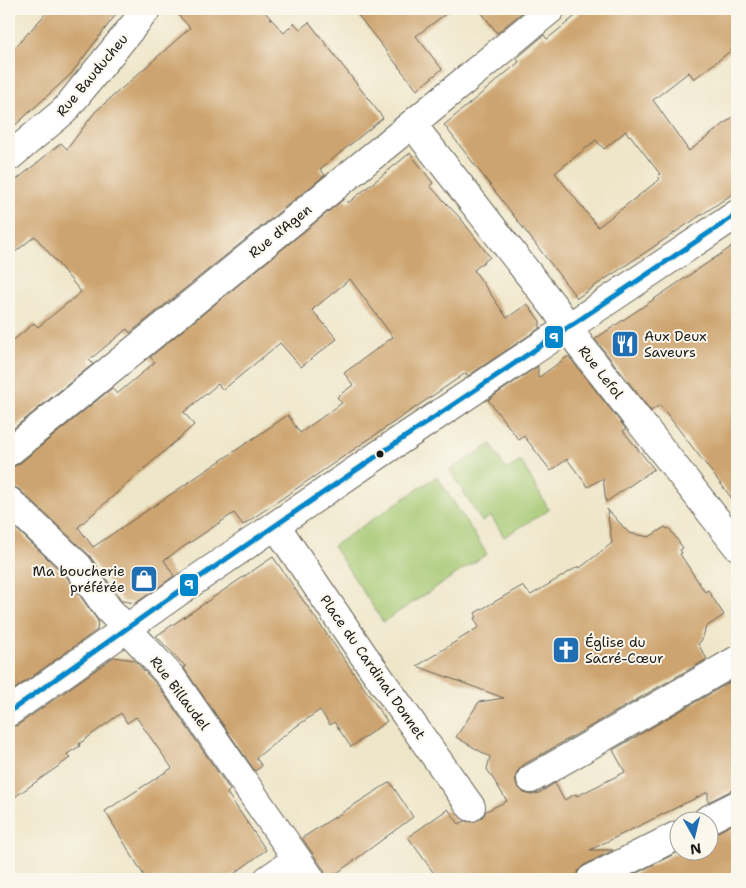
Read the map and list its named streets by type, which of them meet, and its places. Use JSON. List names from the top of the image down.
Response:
{
  "streets": {
    "street": [
      "Rue Bauducheu",
      "Rue d'Agen",
      "Rue Lefol",
      "Place du Cardinal Donnet",
      "Rue Billaudel"
    ]
  },
  "crossings": [
    ["Rue d'Agen", "Rue Lefol"]
  ],
  "places": {
    "restaurant": ["Aux Deux Saveurs"],
    "shop": ["Ma boucherie préférée"],
    "church": ["Église du Sacré-Cœur"]
  },
  "lines": ["transit line 9"],
  "north": "bottom"
}
